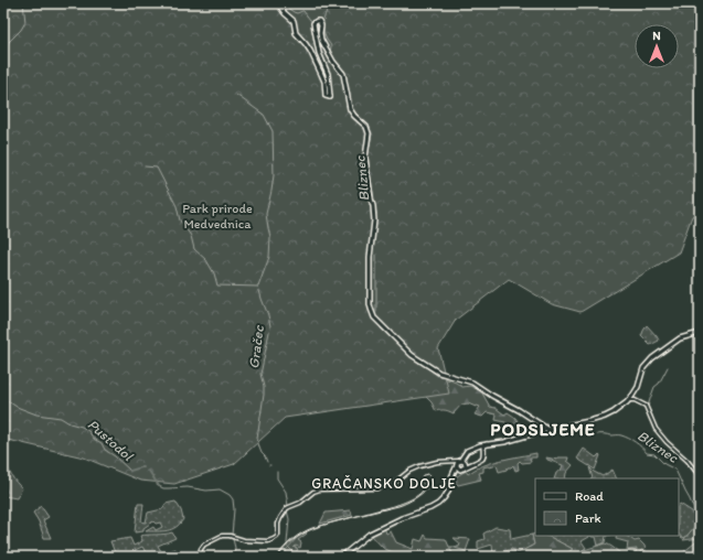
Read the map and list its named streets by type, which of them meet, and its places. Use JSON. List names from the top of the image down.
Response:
{
  "districts": ["PODSLJEME", "GRAČANSKO DOLJE"],
  "water": ["Bliznec", "Gračec", "Pustodol"],
  "parks": ["Park prirode Medvednica"],
  "legend": ["Road", "Park"],
  "north": "top"
}
